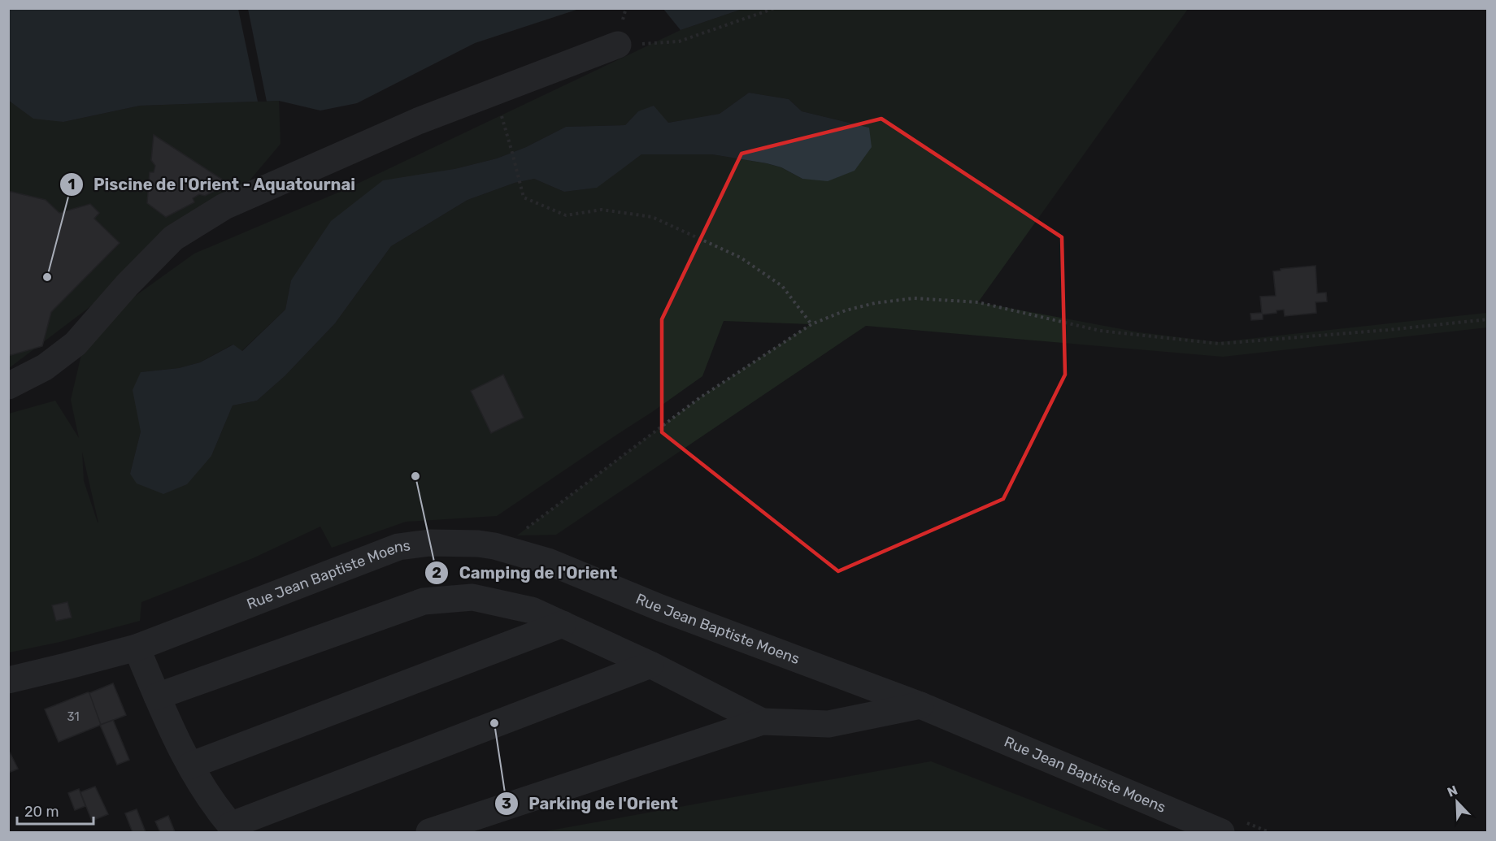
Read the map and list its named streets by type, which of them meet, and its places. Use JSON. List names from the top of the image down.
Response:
{
  "streets": {
    "street": ["Rue Jean Baptiste Moens"]
  },
  "places": ["Piscine de l'Orient - Aquatournai", "Camping de l'Orient", "Parking de l'Orient"],
  "house_numbers": ["31"],
  "scale_bar": "20 m",
  "north": "top left"
}
